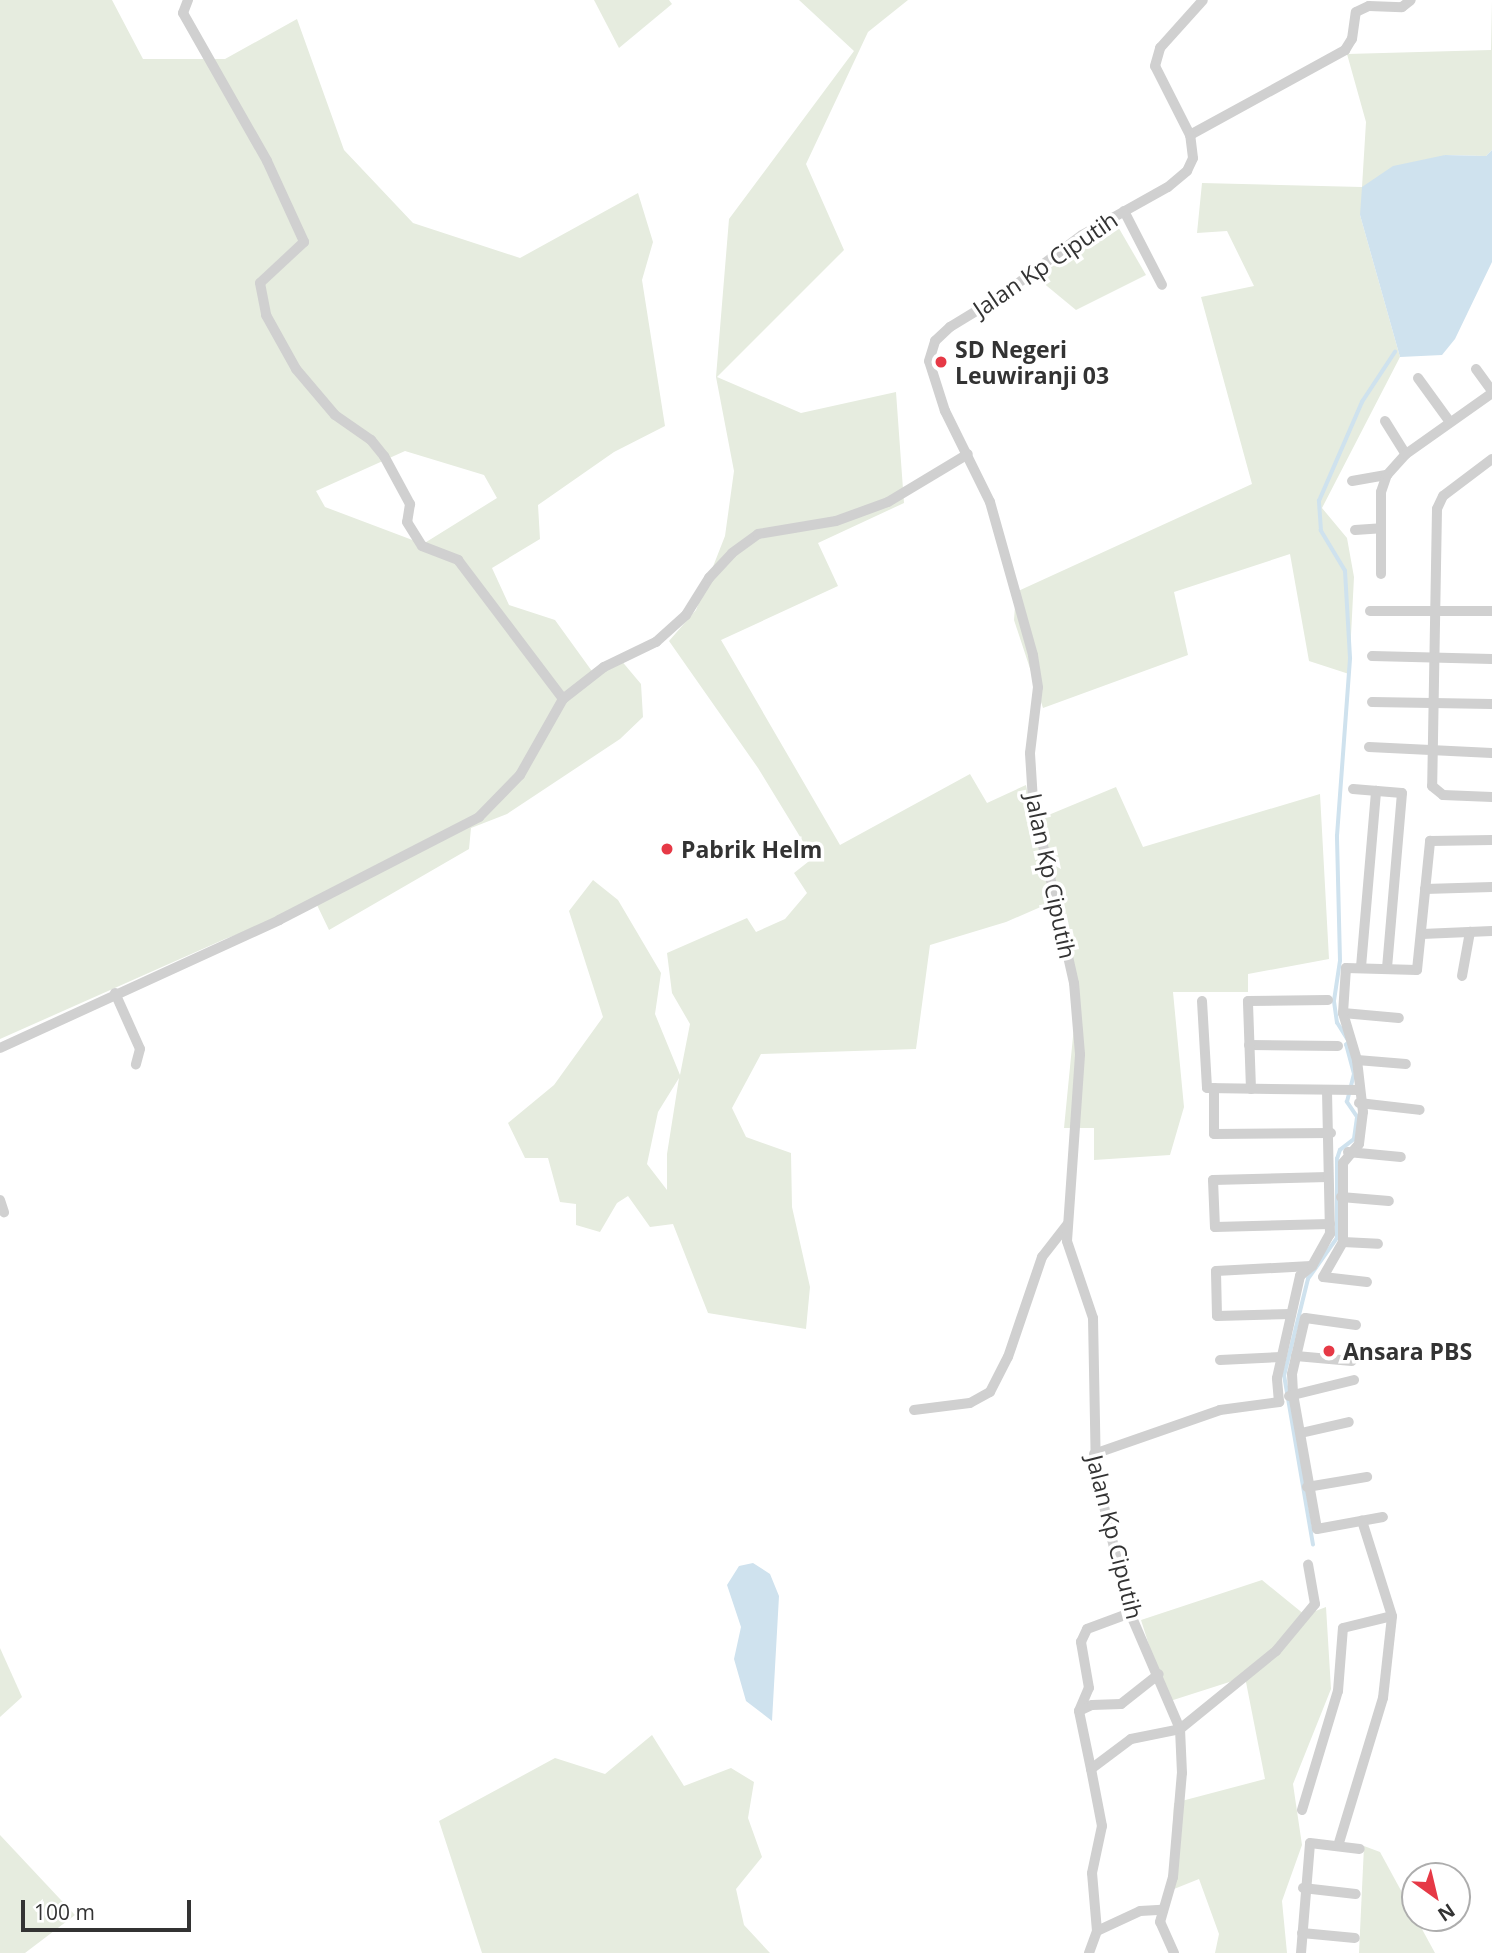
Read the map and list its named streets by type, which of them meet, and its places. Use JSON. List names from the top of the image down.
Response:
{
  "streets": {
    "street": ["Jalan Kp Ciputih"]
  },
  "places": ["SD Negeri Leuwiranji 03", "Pabrik Helm", "Ansara PBS"],
  "scale_bar": "100 m",
  "north": "bottom right"
}
